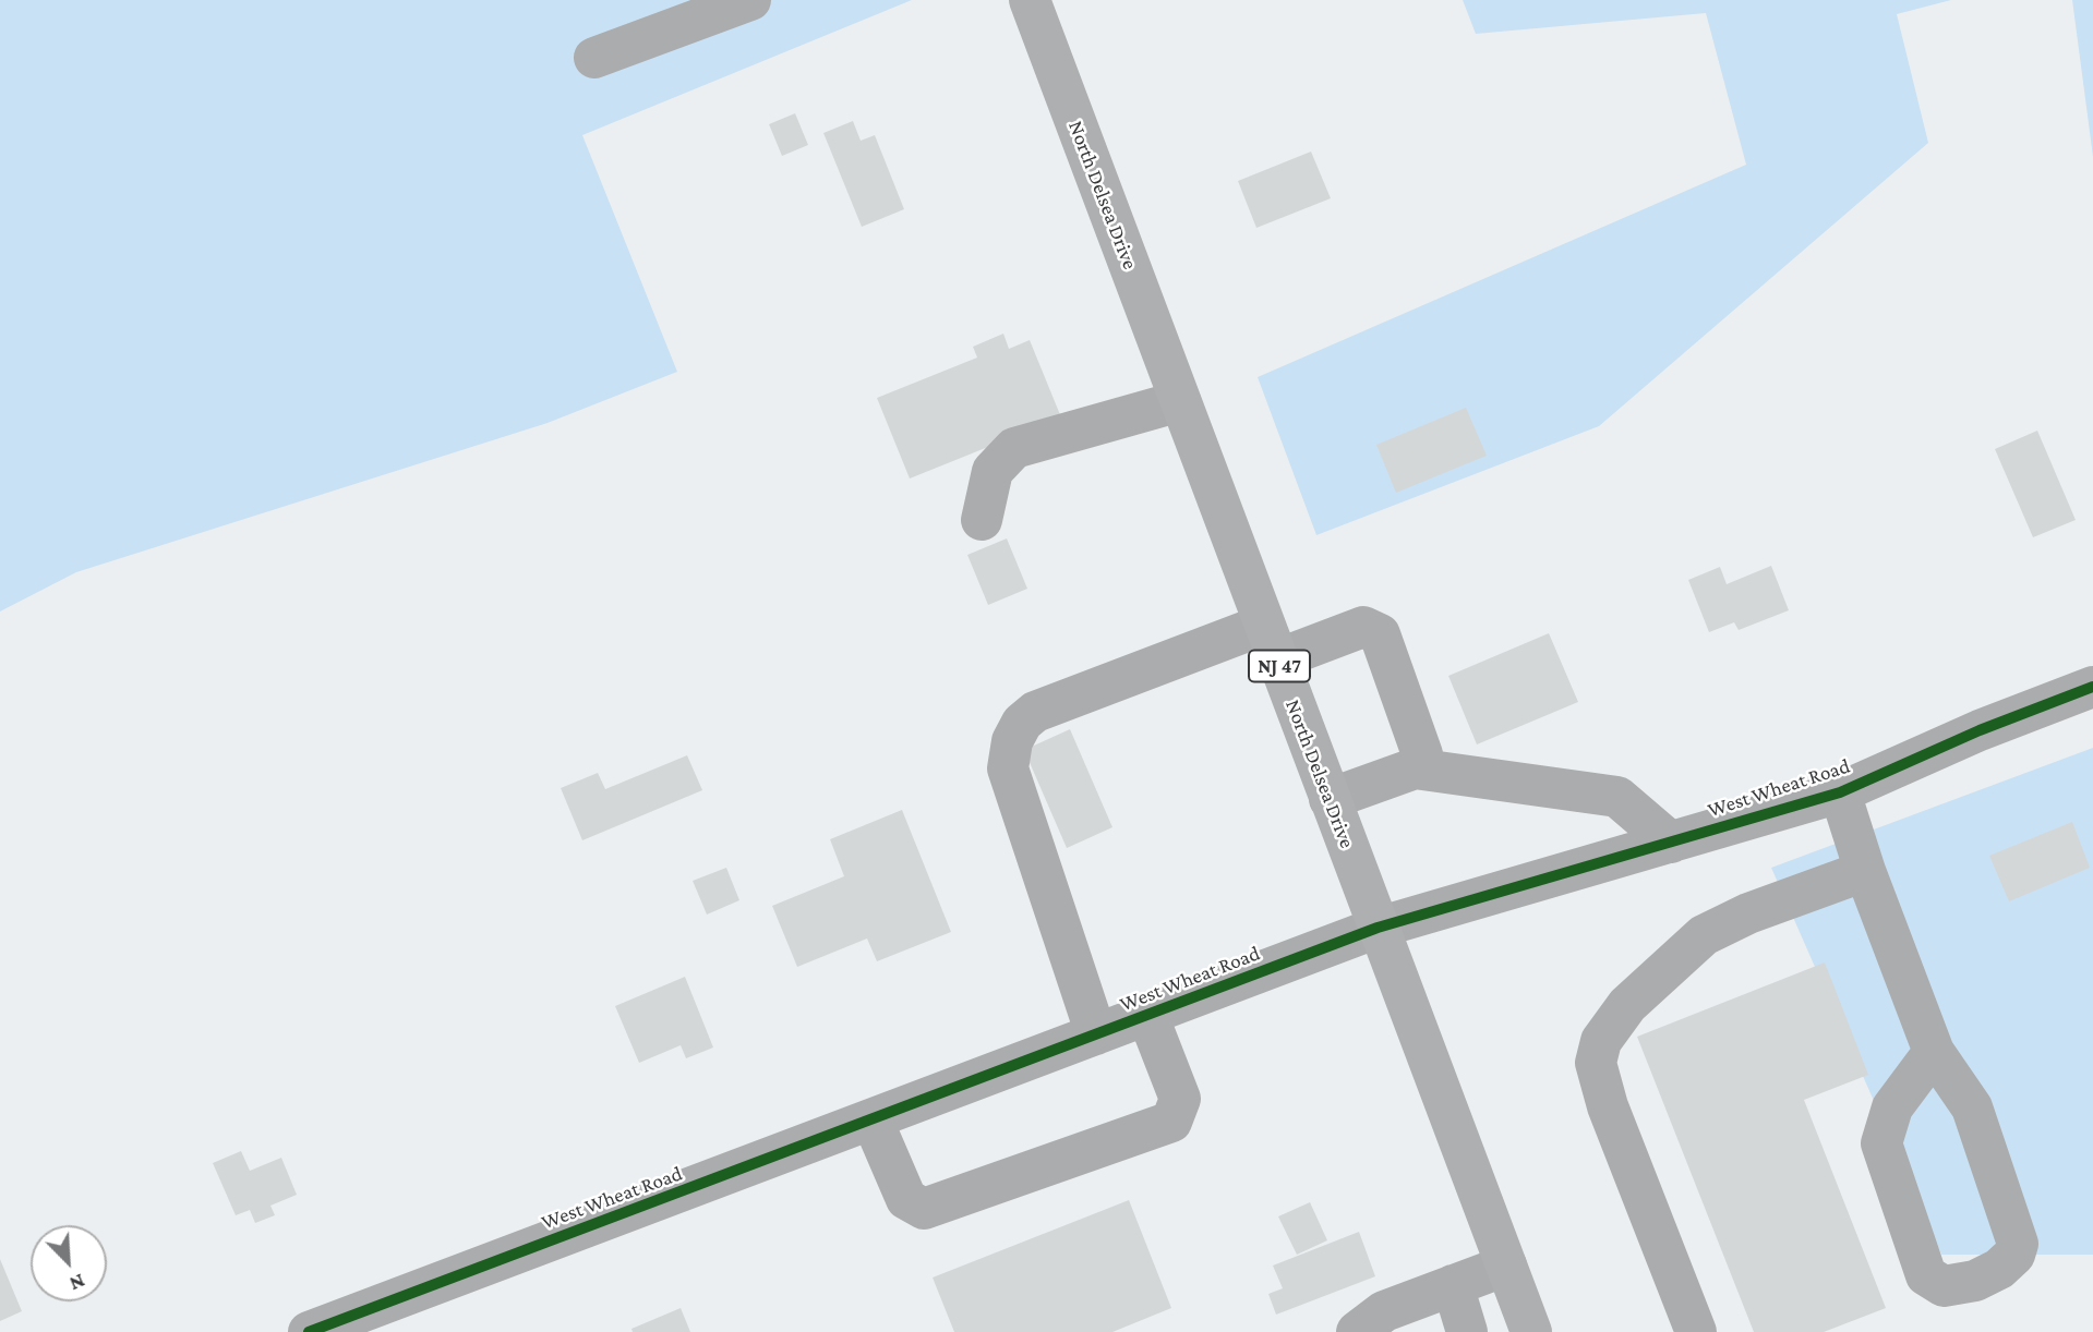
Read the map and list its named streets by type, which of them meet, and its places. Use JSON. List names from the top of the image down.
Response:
{
  "streets": {
    "main road": ["North Delsea Drive", "NJ 47"],
    "street": ["West Wheat Road"]
  },
  "crossings": [
    ["North Delsea Drive", "West Wheat Road"]
  ],
  "north": "bottom right"
}
